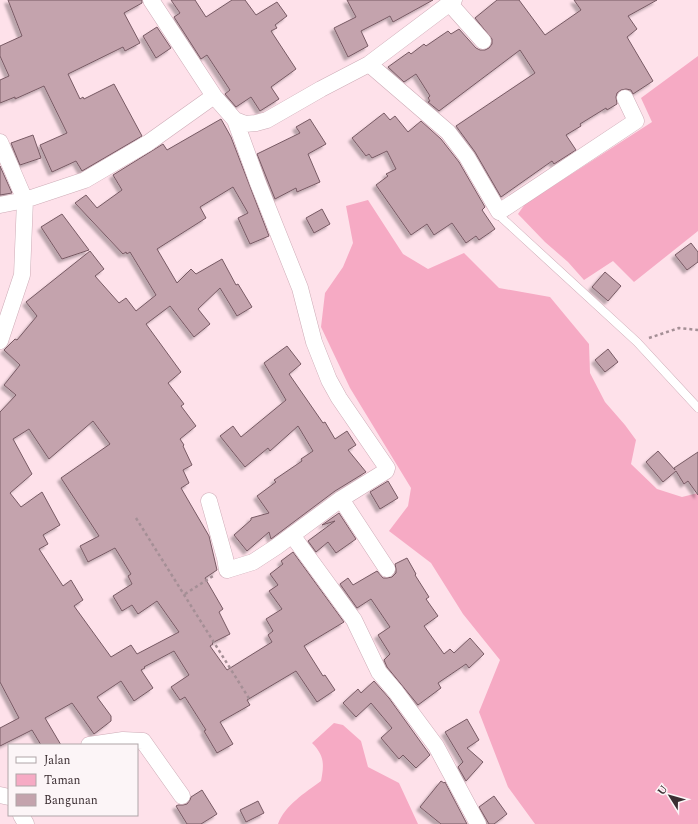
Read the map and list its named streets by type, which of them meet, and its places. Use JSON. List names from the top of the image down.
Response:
{
  "legend": ["Jalan", "Taman", "Bangunan"],
  "north": "top left"
}
